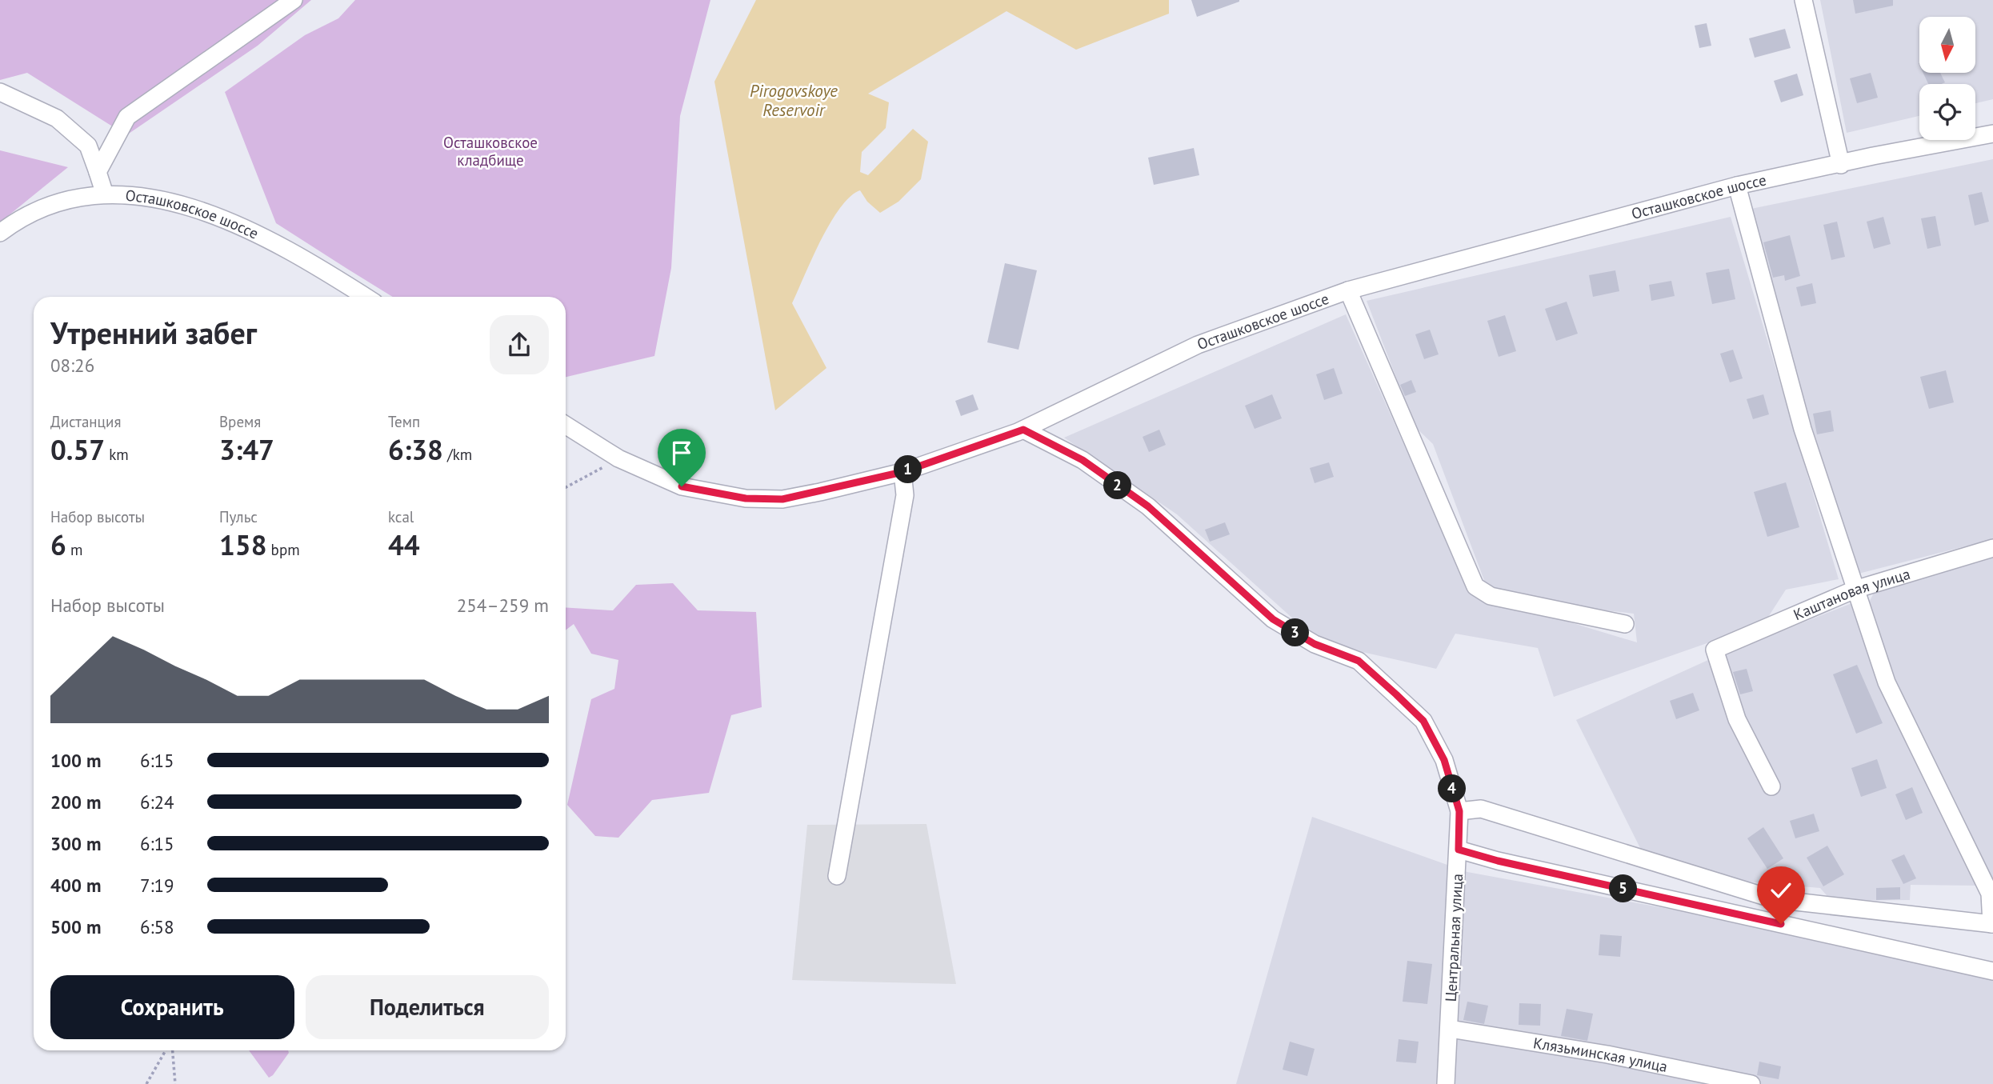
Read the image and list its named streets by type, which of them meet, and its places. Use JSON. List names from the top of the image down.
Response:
{
  "streets": {
    "street": [
      "Осташковское шоссе",
      "Каштановая улица",
      "Центральная улица",
      "Клязьминская улица"
    ]
  },
  "crossings": [
    ["Осташковское шоссе", "Центральная улица"],
    ["Центральная улица", "Клязьминская улица"]
  ],
  "water": ["Pirogovskoye Reservoir"],
  "parks": ["Осташковское кладбище"],
  "north": "bottom",
  "page": {
    "heading": ["Утренний забег", "08:26"],
    "stats": [
      ["Дистанция", "0.57 km"],
      ["Время", "3:47"],
      ["Темп", "6:38 /km"],
      ["Набор высоты", "6 m"],
      ["Пульс", "158 bpm"],
      ["kcal", "44"]
    ],
    "pins": [
      "1",
      "2",
      "3",
      "4",
      "5"
    ],
    "chart": ["Набор высоты", "254–259 m"],
    "list": [
      {
        "name": "100 m",
        "note": "6:15"
      },
      {
        "name": "200 m",
        "note": "6:24"
      },
      {
        "name": "300 m",
        "note": "6:15"
      },
      {
        "name": "400 m",
        "note": "7:19"
      },
      {
        "name": "500 m",
        "note": "6:58"
      }
    ],
    "buttons": ["Сохранить", "Поделиться"]
  }
}
